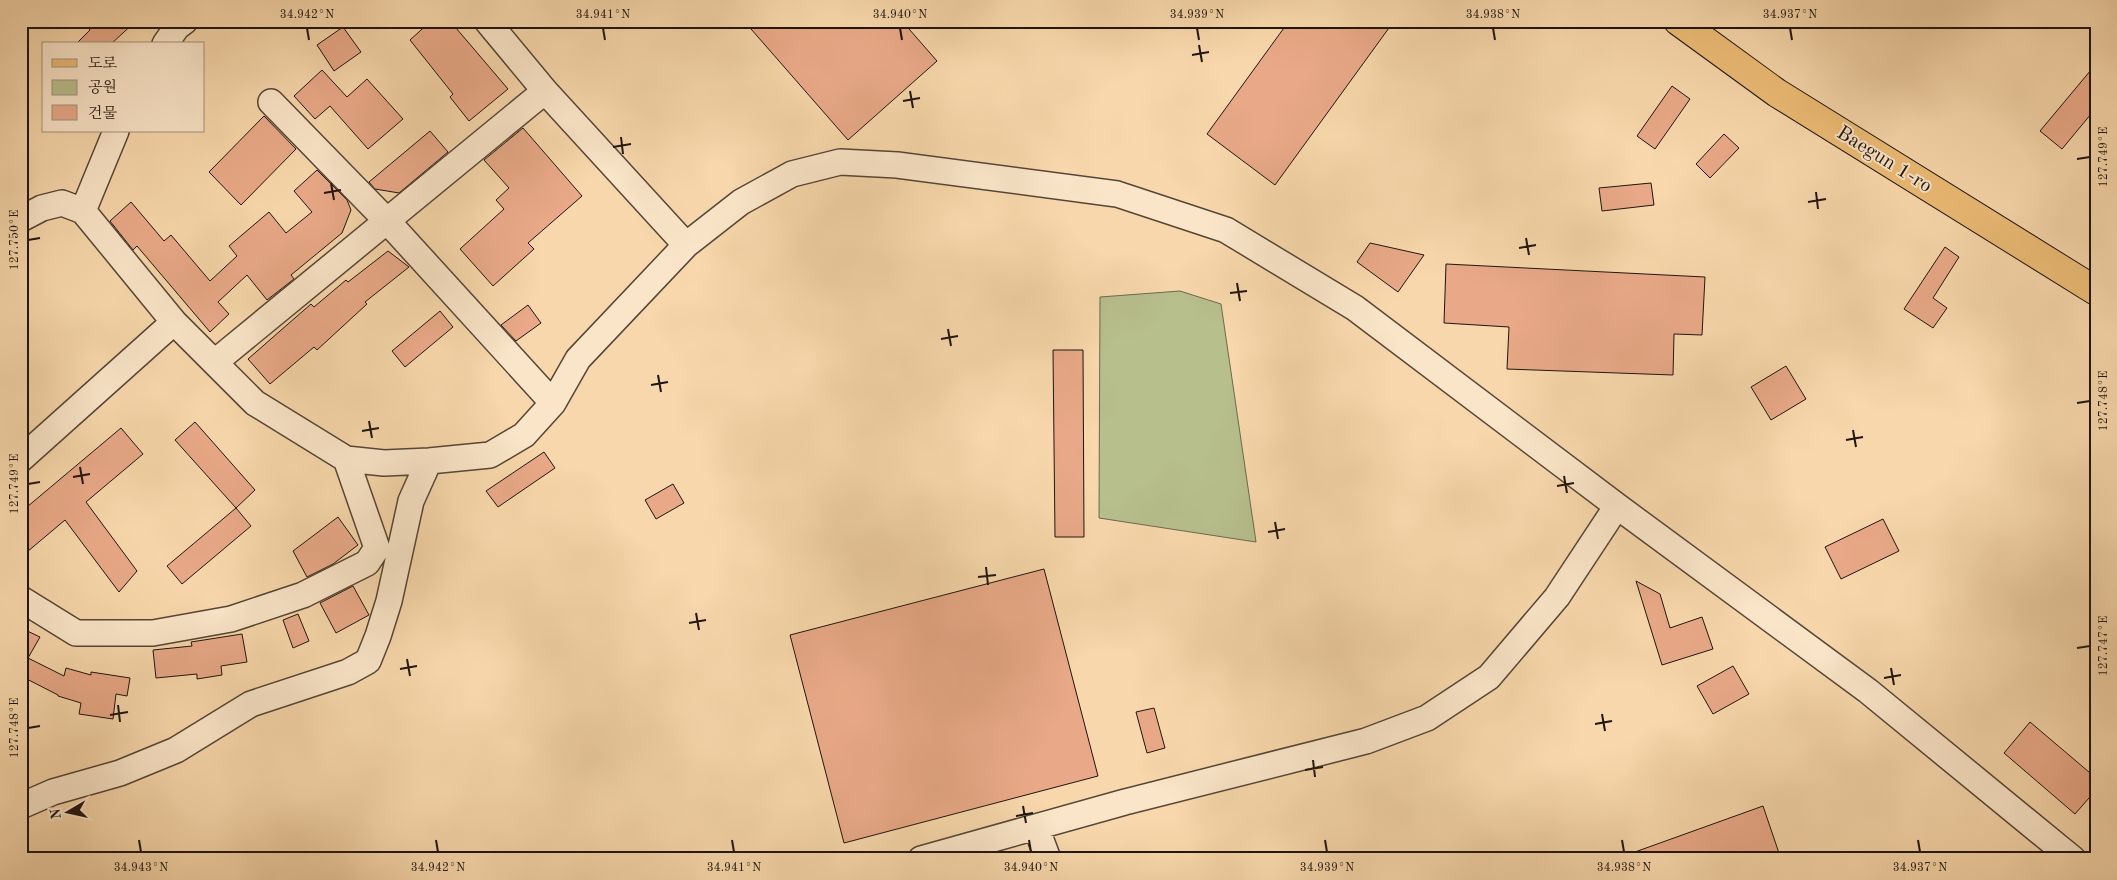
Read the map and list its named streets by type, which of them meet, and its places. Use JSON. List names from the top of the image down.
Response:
{
  "streets": {
    "main road": ["Baegun 1-ro"]
  },
  "legend": ["도로", "공원", "건물"],
  "north": "left",
  "coordinates": [
    "34.942°N",
    "34.941°N",
    "34.940°N",
    "34.939°N",
    "34.938°N",
    "34.937°N",
    "127.749°E",
    "127.750°E",
    "127.748°E",
    "127.747°E",
    "34.943°N"
  ]
}
